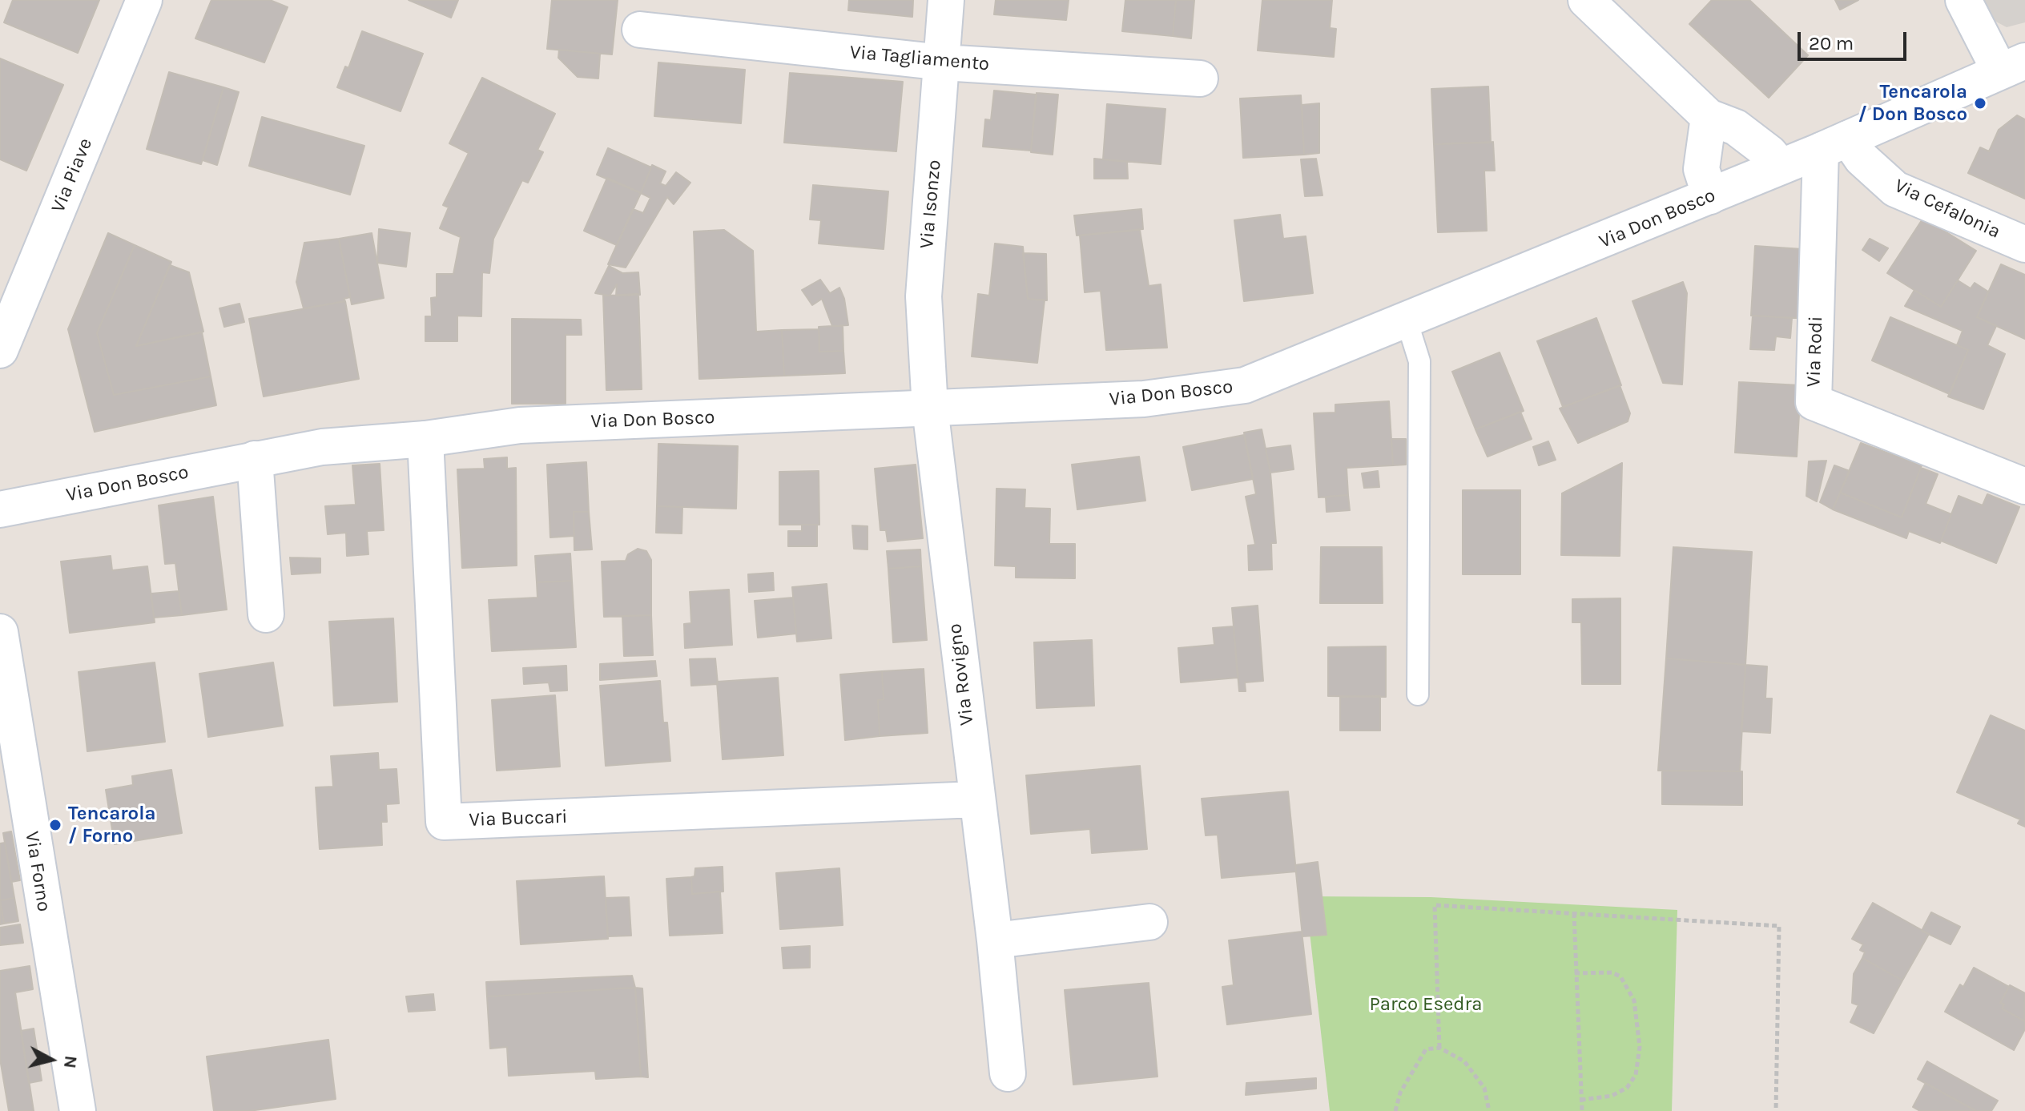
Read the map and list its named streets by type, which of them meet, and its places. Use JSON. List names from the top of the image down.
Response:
{
  "streets": {
    "street": [
      "Via Tagliamento",
      "Via Piave",
      "Via Isonzo",
      "Via Cefalonia",
      "Via Don Bosco",
      "Via Rodi",
      "Via Rovigno",
      "Via Buccari",
      "Via Forno"
    ]
  },
  "crossings": [
    ["Via Tagliamento", "Via Isonzo"],
    ["Via Isonzo", "Via Don Bosco"],
    ["Via Isonzo", "Via Rovigno"],
    ["Via Cefalonia", "Via Don Bosco"],
    ["Via Cefalonia", "Via Rodi"],
    ["Via Don Bosco", "Via Rodi"],
    ["Via Don Bosco", "Via Rovigno"],
    ["Via Don Bosco", "Via Buccari"],
    ["Via Rovigno", "Via Buccari"]
  ],
  "parks": ["Parco Esedra"],
  "places": ["Tencarola / Don Bosco", "Tencarola / Forno"],
  "scale_bar": "20 m",
  "north": "right"
}
